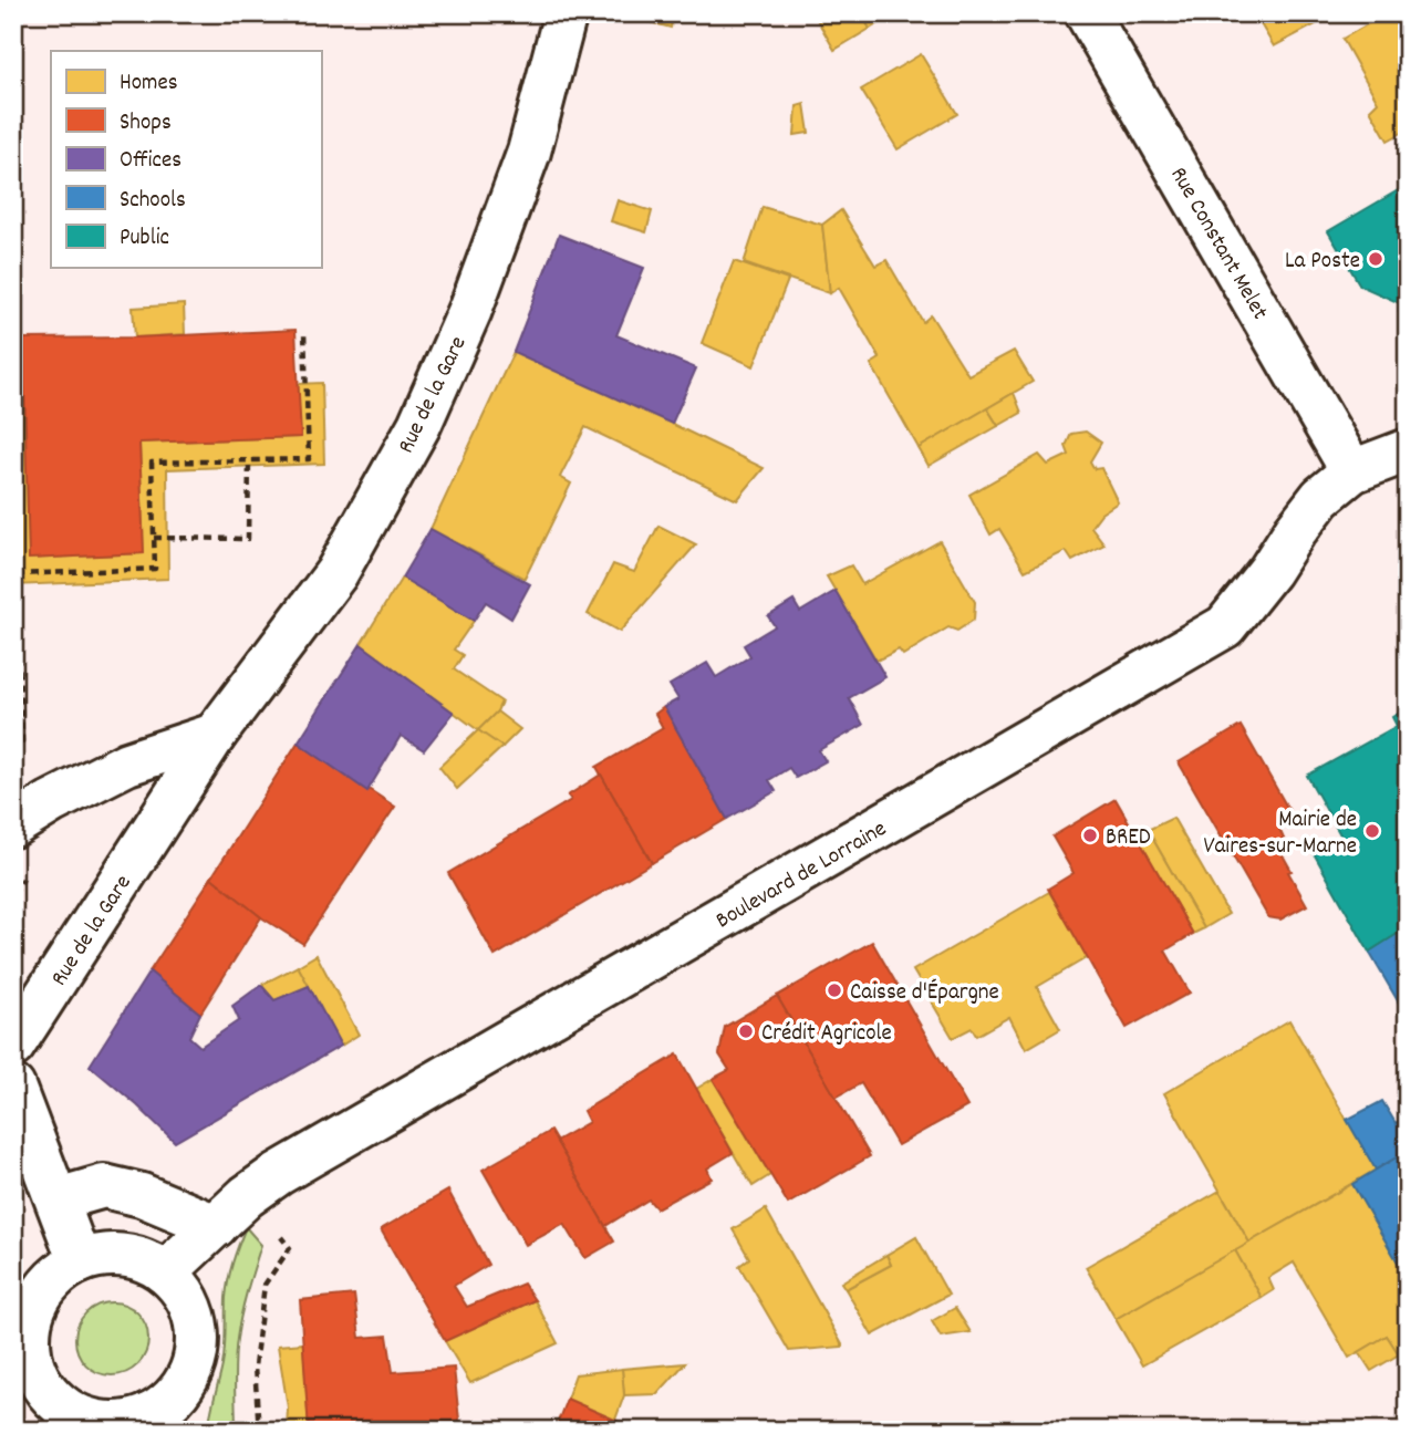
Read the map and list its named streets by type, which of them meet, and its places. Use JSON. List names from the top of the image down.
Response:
{
  "streets": {
    "street": ["Rue Constant Melet", "Rue de la Gare", "Boulevard de Lorraine"]
  },
  "crossings": [
    ["Rue Constant Melet", "Boulevard de Lorraine"]
  ],
  "places": [
    "La Poste",
    "Mairie de Vaires-sur-Marne",
    "BRED",
    "Caisse d'Épargne",
    "Crédit Agricole"
  ],
  "legend": [
    "Homes",
    "Shops",
    "Offices",
    "Schools",
    "Public"
  ]
}
